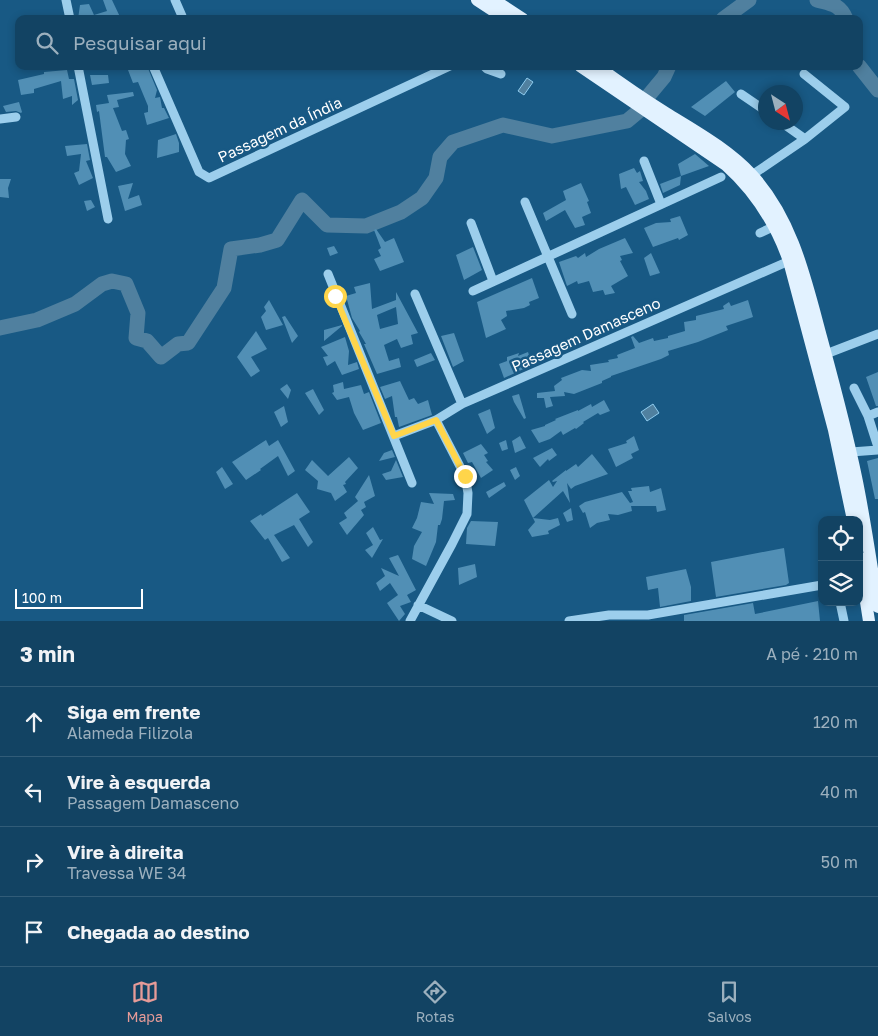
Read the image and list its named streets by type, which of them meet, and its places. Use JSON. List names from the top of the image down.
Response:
{
  "streets": {
    "street": ["Passagem da Índia", "Passagem Damasceno"]
  },
  "scale_bar": "100 m",
  "north": "bottom right",
  "page": {
    "search": "Pesquisar aqui",
    "scale": "100 m",
    "heading": ["3 min", "A pé · 210 m"],
    "list": [
      ["Siga em frente", "Alameda Filizola", "120 m"],
      ["Vire à esquerda", "Passagem Damasceno", "40 m"],
      ["Vire à direita", "Travessa WE 34", "50 m"],
      "Chegada ao destino"
    ],
    "nav": ["Mapa", "Rotas", "Salvos"]
  }
}
